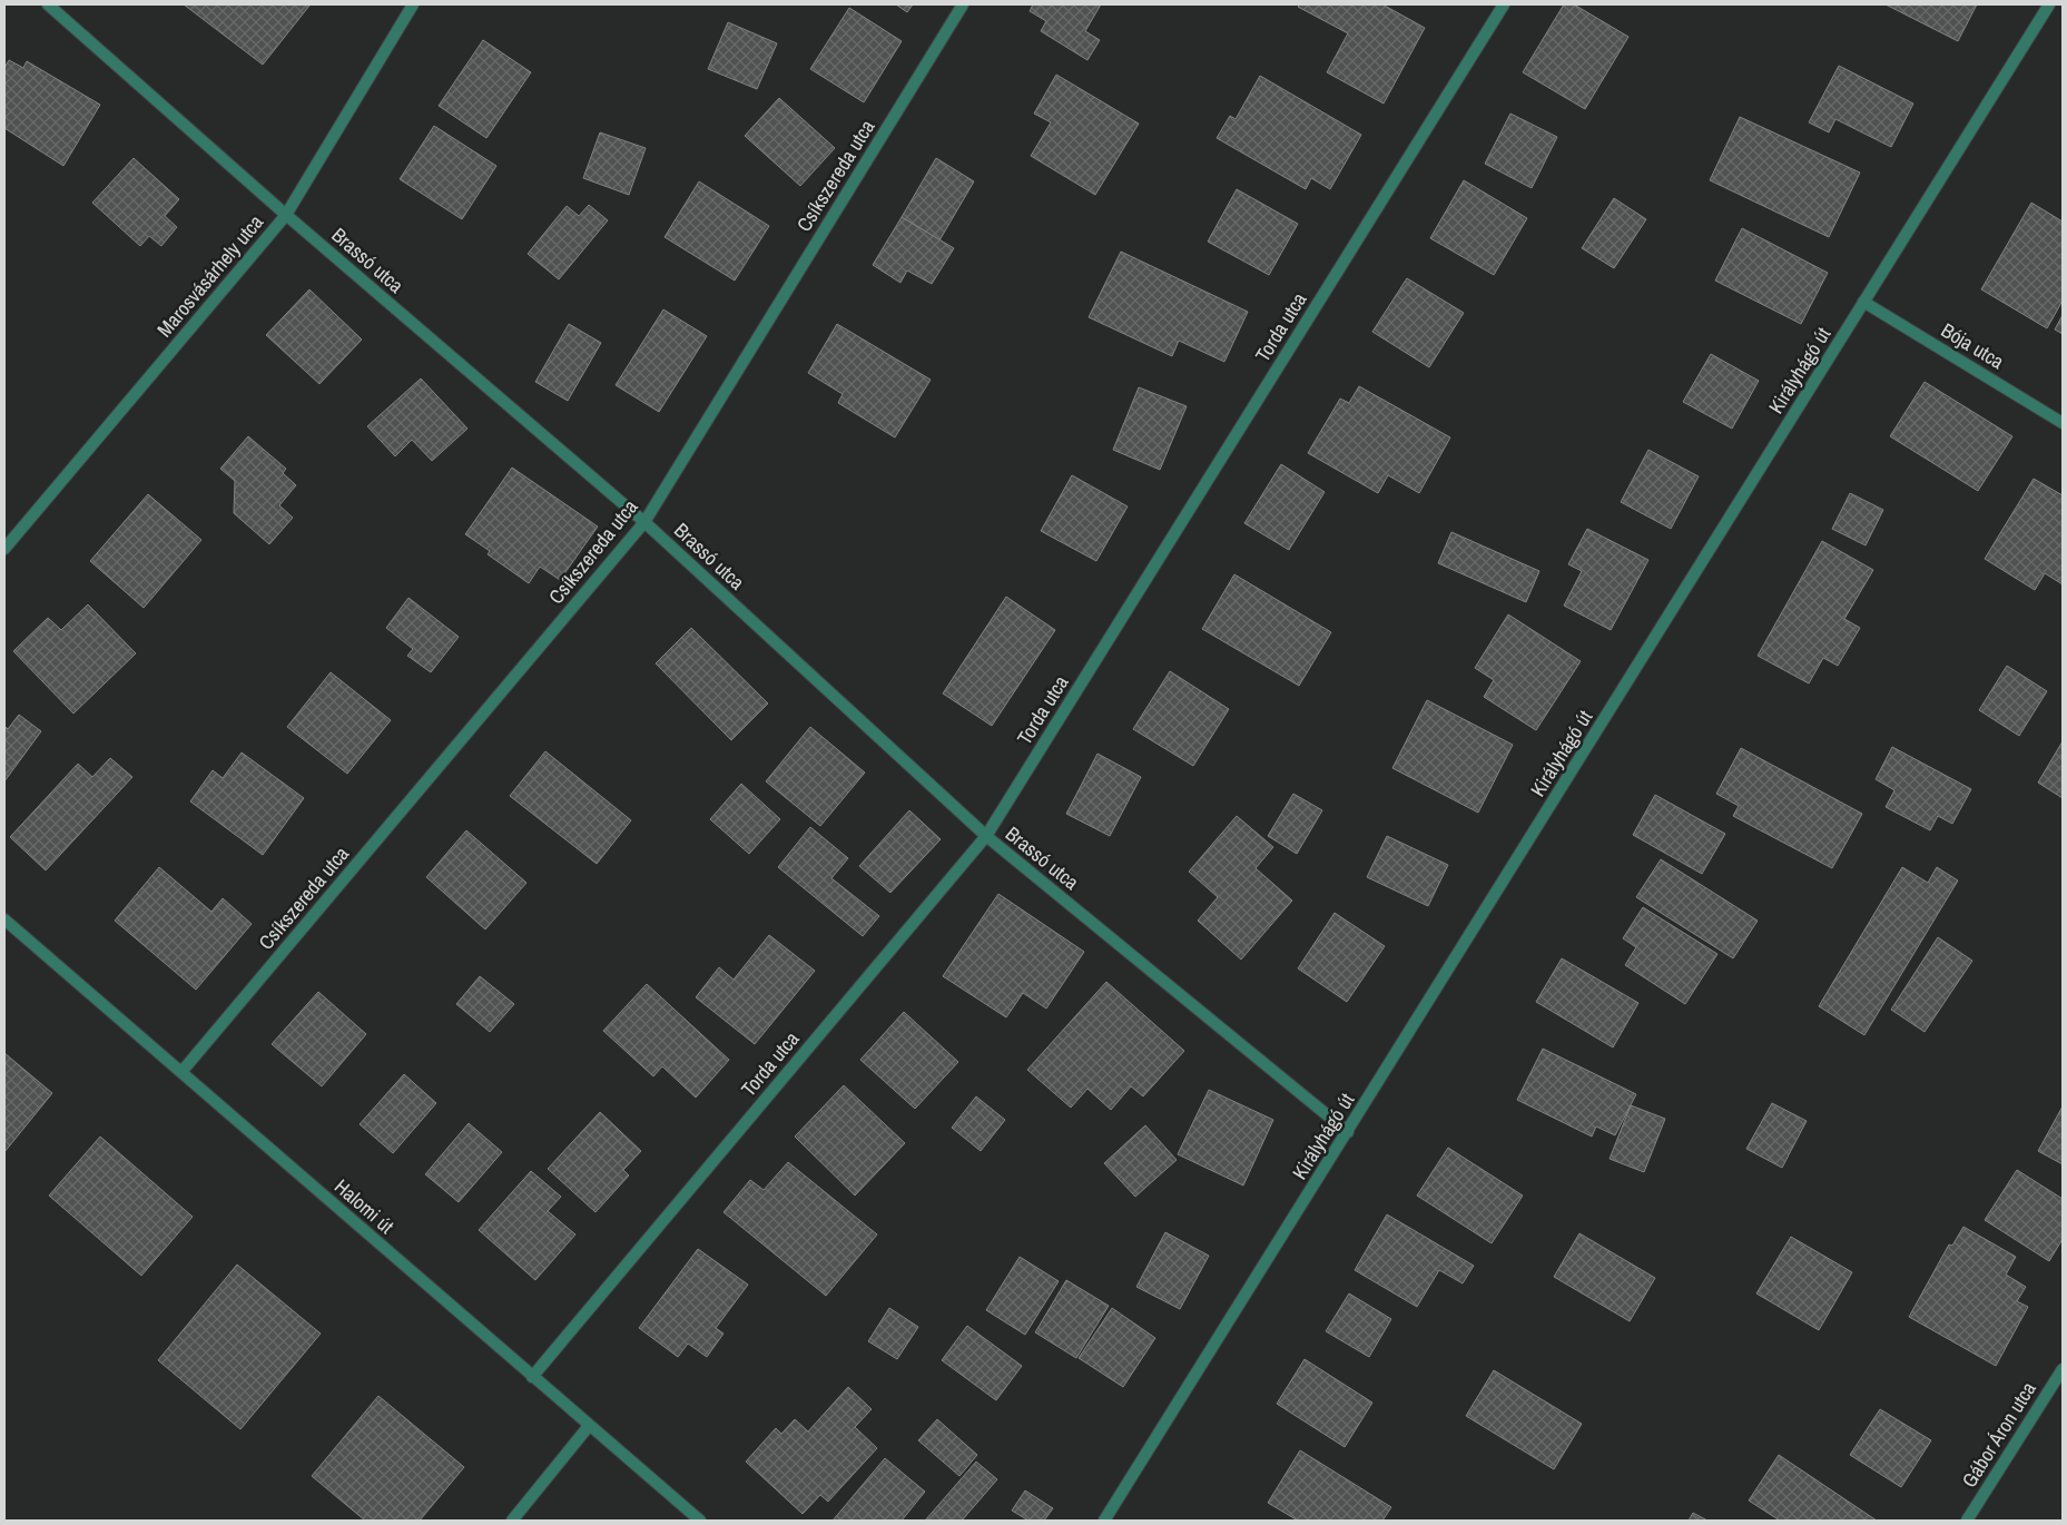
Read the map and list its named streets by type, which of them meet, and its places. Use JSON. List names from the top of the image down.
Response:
{
  "streets": {
    "street": [
      "Csíkszereda utca",
      "Brassó utca",
      "Marosvásárhely utca",
      "Torda utca",
      "Bója utca",
      "Királyhágó út",
      "Halomi út",
      "Gábor Áron utca"
    ]
  },
  "crossings": [
    ["Csíkszereda utca", "Brassó utca"],
    ["Csíkszereda utca", "Halomi út"],
    ["Brassó utca", "Marosvásárhely utca"],
    ["Brassó utca", "Torda utca"],
    ["Brassó utca", "Királyhágó út"],
    ["Torda utca", "Halomi út"],
    ["Bója utca", "Királyhágó út"]
  ]
}
